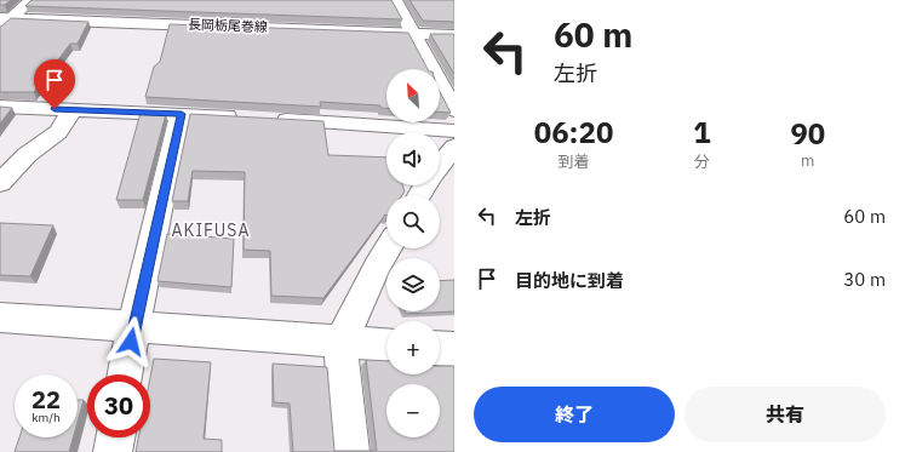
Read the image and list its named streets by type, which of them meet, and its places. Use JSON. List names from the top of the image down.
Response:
{
  "streets": {
    "street": ["長岡栃尾巻線"]
  },
  "districts": ["AKIFUSA"],
  "north": "top left",
  "page": {
    "turn": ["60 m", "左折"],
    "map_buttons": ["+", "−"],
    "eta": [
      "06:20",
      "到着",
      "1",
      "分",
      "90",
      "m"
    ],
    "list": [
      {
        "name": "左折",
        "value": "60 m"
      },
      {
        "name": "目的地に到着",
        "value": "30 m"
      }
    ],
    "speed": "22 km/h",
    "limit": "30",
    "buttons": ["終了", "共有"]
  }
}
